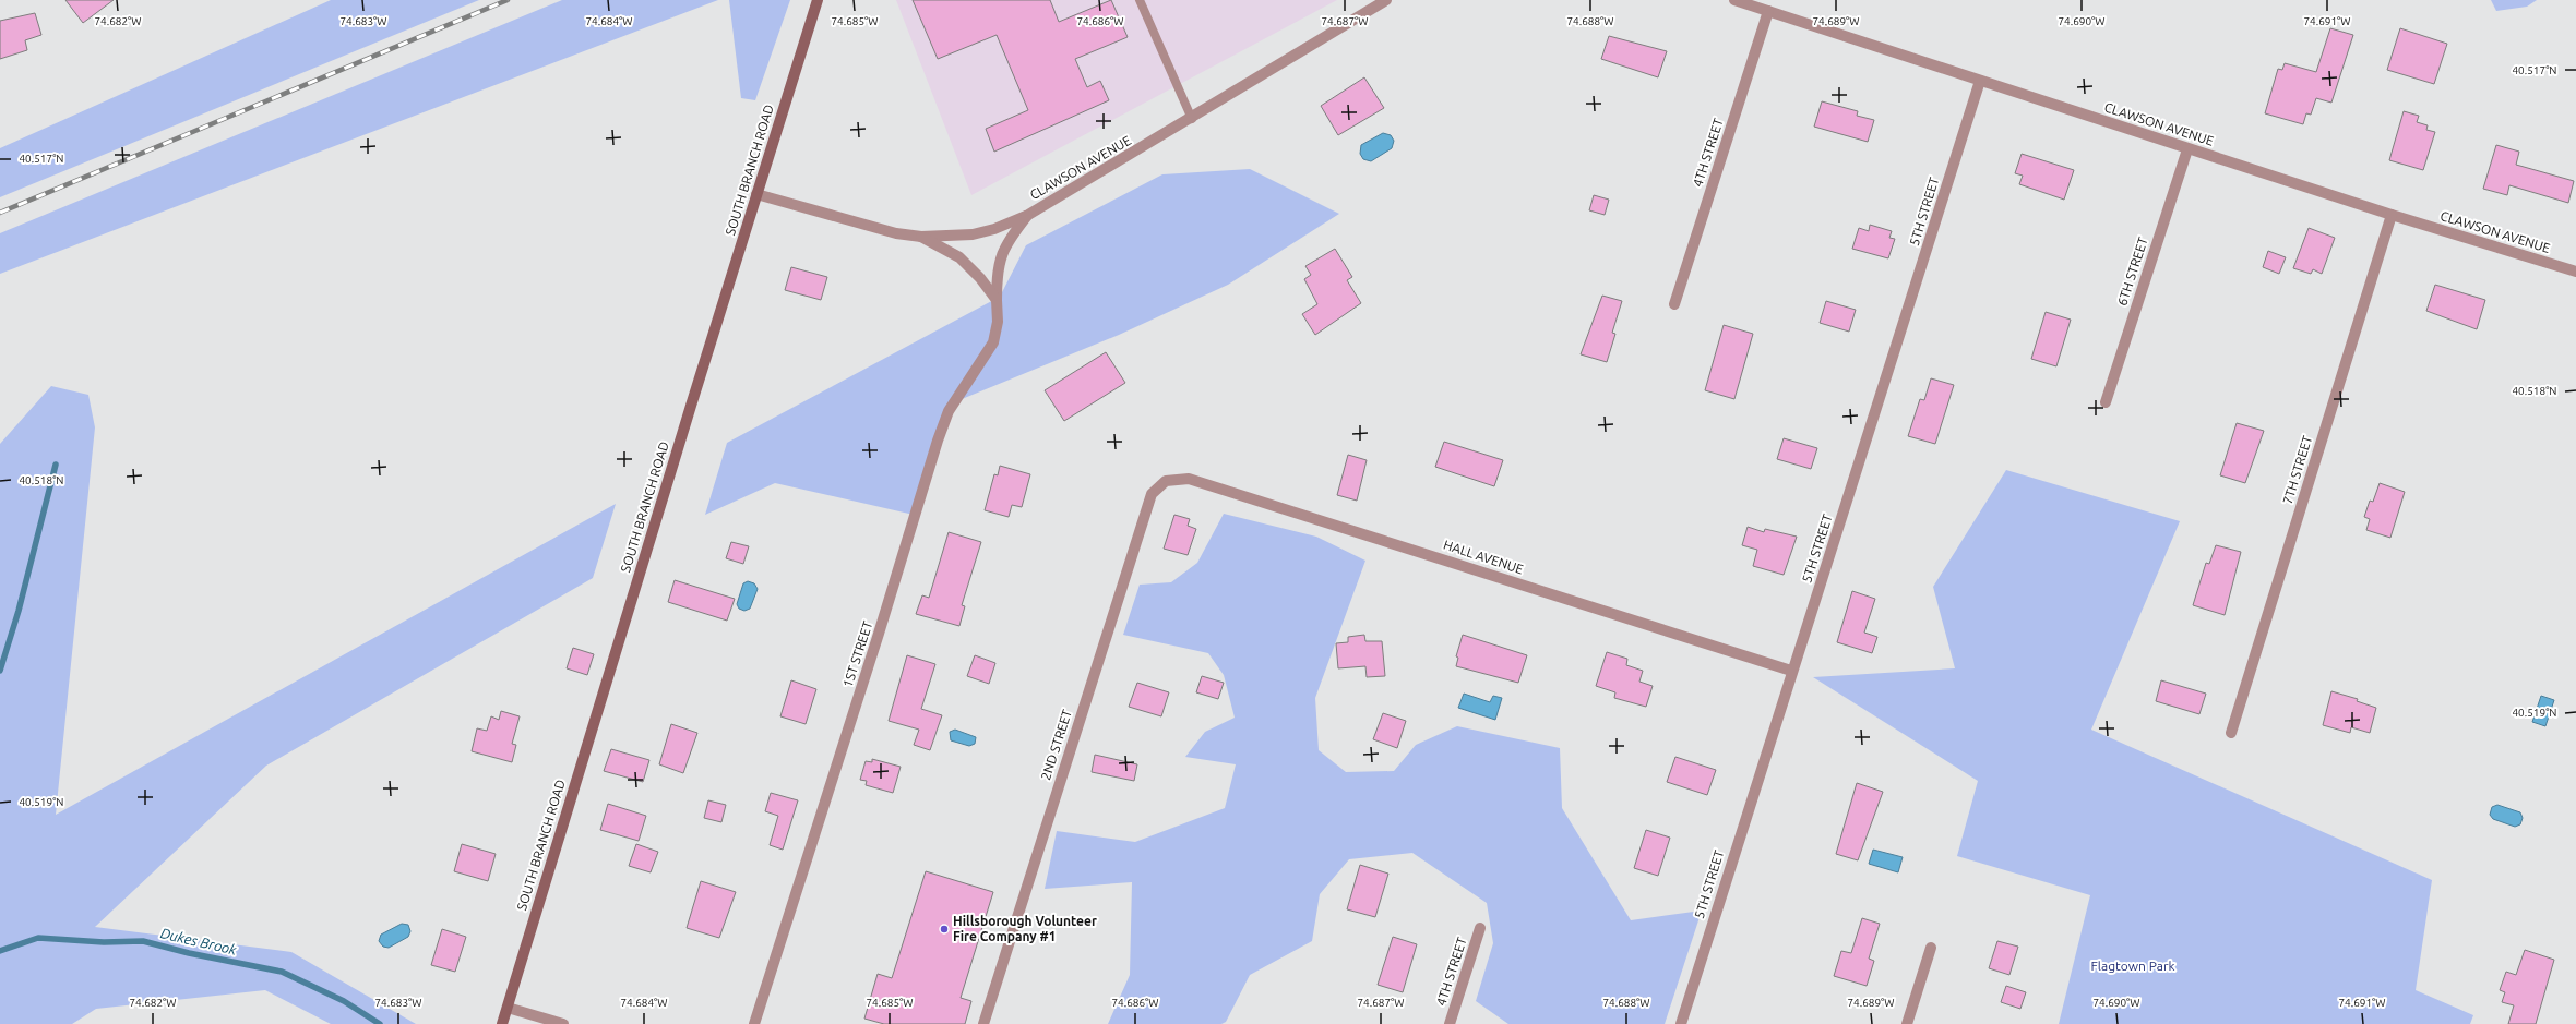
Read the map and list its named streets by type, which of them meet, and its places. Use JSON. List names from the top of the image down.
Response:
{
  "streets": {
    "street": [
      "CLAWSON AVENUE",
      "4TH STREET",
      "SOUTH BRANCH ROAD",
      "5TH STREET",
      "6TH STREET",
      "7TH STREET",
      "HALL AVENUE",
      "1ST STREET",
      "2ND STREET"
    ]
  },
  "crossings": [
    ["CLAWSON AVENUE", "4TH STREET"],
    ["CLAWSON AVENUE", "SOUTH BRANCH ROAD"],
    ["CLAWSON AVENUE", "5TH STREET"],
    ["CLAWSON AVENUE", "6TH STREET"],
    ["CLAWSON AVENUE", "7TH STREET"],
    ["CLAWSON AVENUE", "1ST STREET"],
    ["5TH STREET", "HALL AVENUE"],
    ["HALL AVENUE", "2ND STREET"]
  ],
  "water": ["Dukes Brook"],
  "parks": ["Flagtown Park"],
  "places": ["Hillsborough Volunteer Fire Company #1"],
  "coordinates": [
    "74.682°W",
    "74.683°W",
    "74.684°W",
    "74.685°W",
    "74.686°W",
    "74.687°W",
    "74.688°W",
    "74.689°W",
    "74.690°W",
    "74.691°W",
    "40.517°N",
    "40.518°N",
    "40.519°N"
  ]
}
